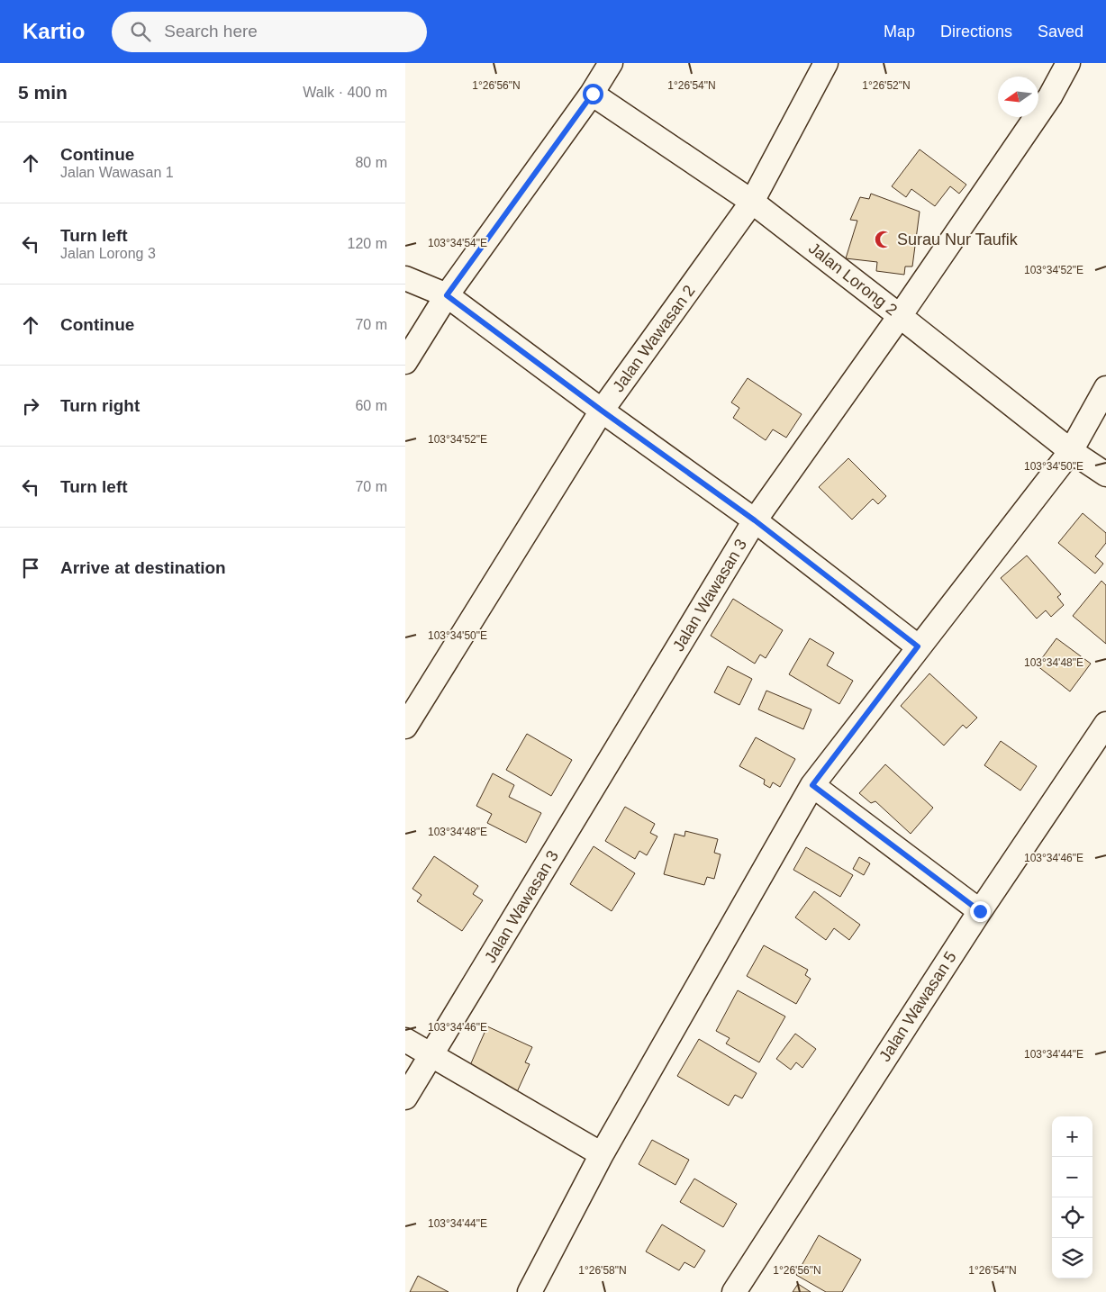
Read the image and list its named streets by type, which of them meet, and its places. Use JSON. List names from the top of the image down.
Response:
{
  "streets": {
    "street": [
      "Jalan Lorong 2",
      "Jalan Wawasan 2",
      "Jalan Wawasan 3",
      "Jalan Wawasan 5"
    ]
  },
  "crossings": [
    ["Jalan Lorong 2", "Jalan Wawasan 2"],
    ["Jalan Lorong 2", "Jalan Wawasan 3"]
  ],
  "places": {
    "mosque": ["Surau Nur Taufik"]
  },
  "north": "left",
  "page": {
    "header": "Kartio",
    "search": "Search here",
    "nav": ["Map", "Directions", "Saved"],
    "heading": ["5 min", "Walk · 400 m"],
    "list": [
      ["Continue", "Jalan Wawasan 1", "80 m"],
      ["Turn left", "Jalan Lorong 3", "120 m"],
      ["Continue", "70 m"],
      ["Turn right", "60 m"],
      ["Turn left", "70 m"],
      "Arrive at destination"
    ],
    "map_buttons": ["+", "−"]
  },
  "coordinates": [
    "1°26'56\"N",
    "1°26'54\"N",
    "1°26'52\"N",
    "103°34'54\"E",
    "103°34'52\"E",
    "103°34'50\"E",
    "103°34'48\"E",
    "103°34'46\"E",
    "103°34'44\"E",
    "1°26'58\"N"
  ]
}
